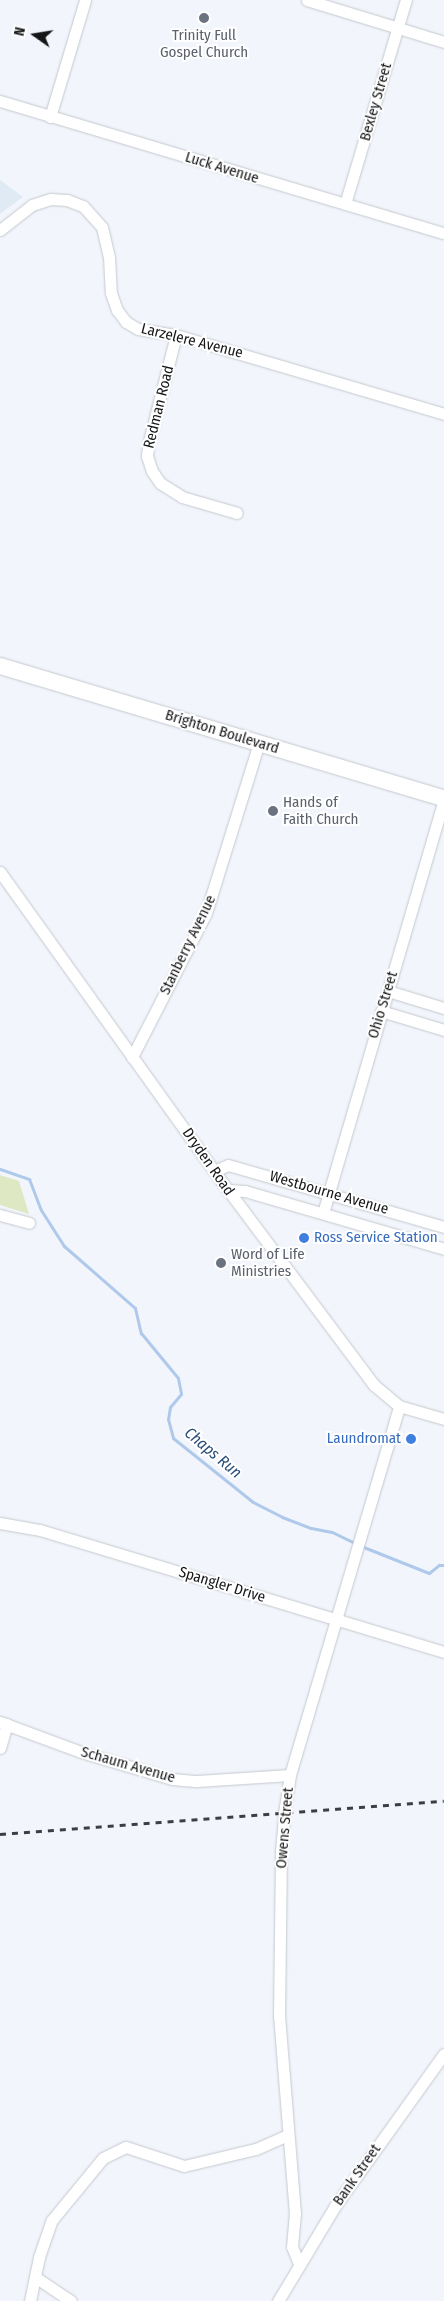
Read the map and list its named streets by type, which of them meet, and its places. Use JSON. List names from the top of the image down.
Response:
{
  "streets": {
    "street": [
      "Bexley Street",
      "Luck Avenue",
      "Larzelere Avenue",
      "Redman Road",
      "Brighton Boulevard",
      "Stanberry Avenue",
      "Ohio Street",
      "Dryden Road",
      "Westbourne Avenue",
      "Spangler Drive",
      "Schaum Avenue",
      "Owens Street",
      "Bank Street"
    ]
  },
  "crossings": [
    ["Bexley Street", "Luck Avenue"],
    ["Larzelere Avenue", "Redman Road"],
    ["Brighton Boulevard", "Stanberry Avenue"],
    ["Brighton Boulevard", "Ohio Street"],
    ["Stanberry Avenue", "Dryden Road"],
    ["Ohio Street", "Westbourne Avenue"],
    ["Dryden Road", "Westbourne Avenue"],
    ["Dryden Road", "Owens Street"],
    ["Spangler Drive", "Owens Street"],
    ["Schaum Avenue", "Owens Street"],
    ["Owens Street", "Bank Street"]
  ],
  "water": ["Chaps Run"],
  "places": [
    "Trinity Full Gospel Church",
    "Hands of Faith Church",
    "Ross Service Station",
    "Word of Life Ministries",
    "Laundromat"
  ],
  "north": "left"
}
